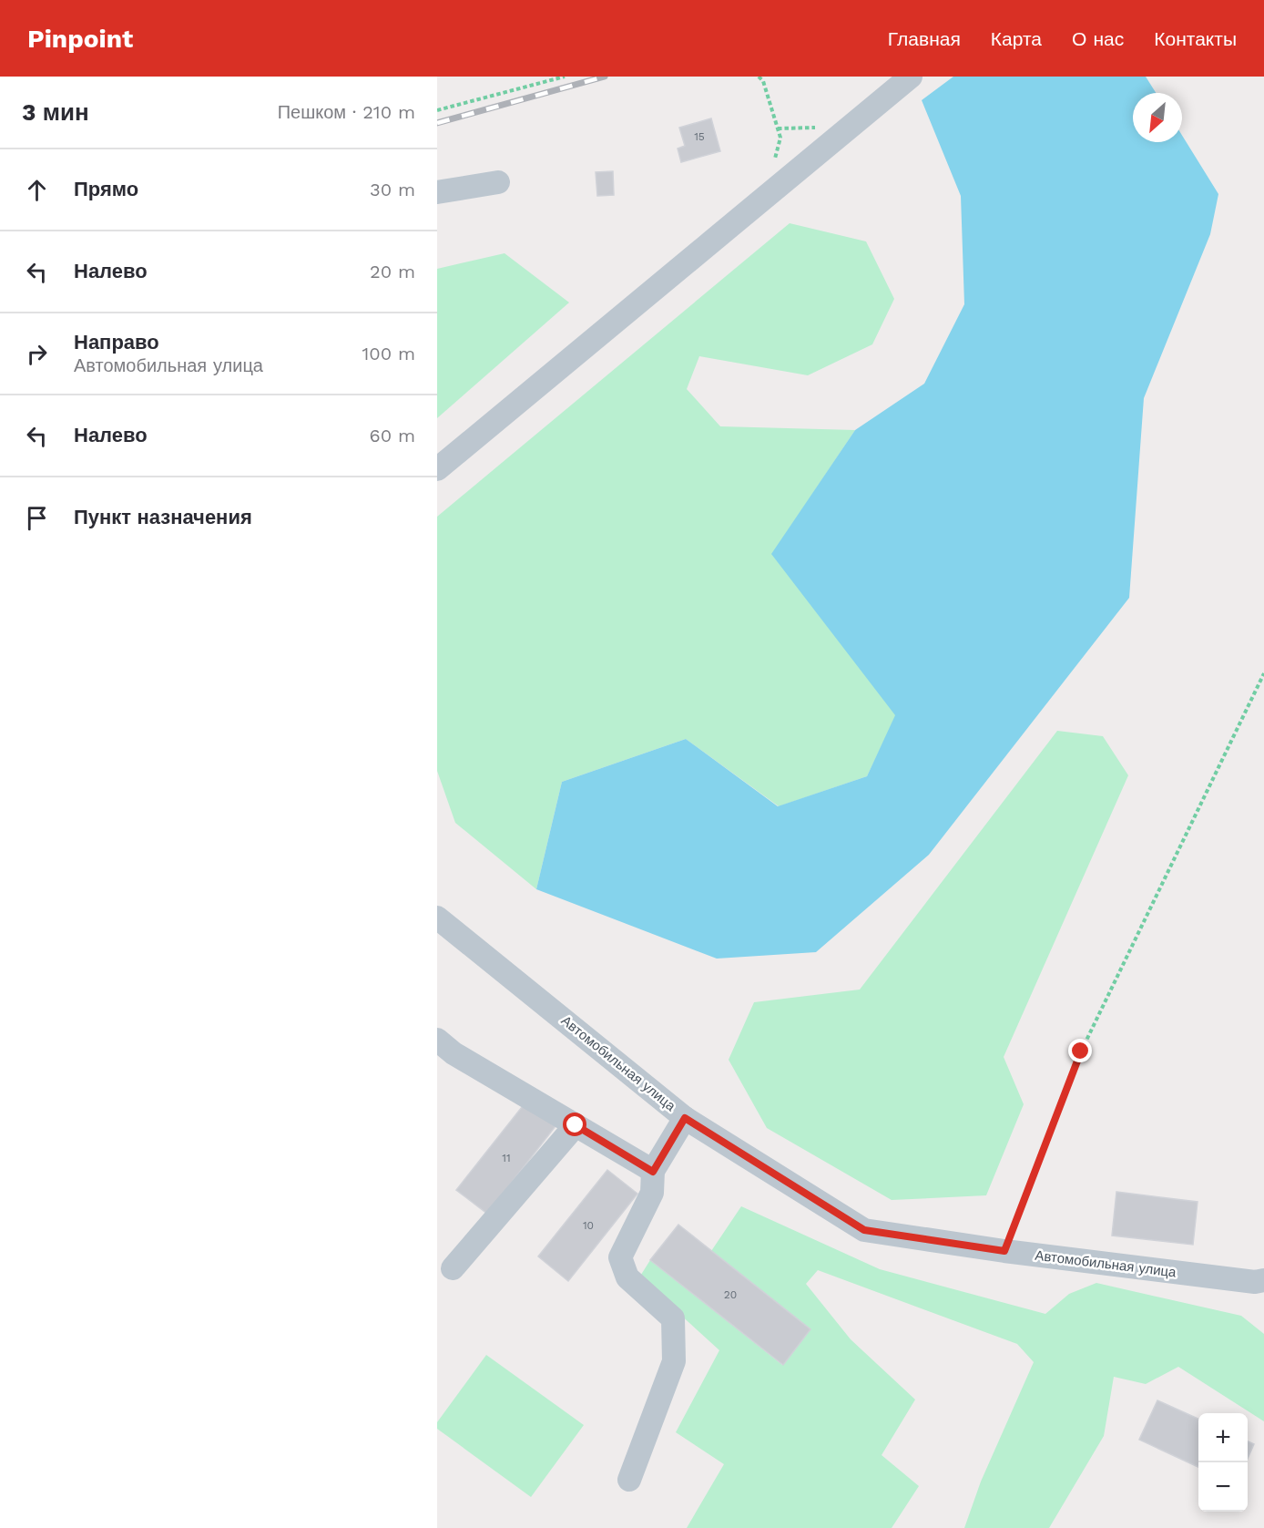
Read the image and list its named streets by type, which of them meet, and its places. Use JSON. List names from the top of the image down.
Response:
{
  "streets": {
    "street": ["Автомобильная улица"]
  },
  "house_numbers": [
    "15",
    "11",
    "10",
    "20"
  ],
  "north": "bottom left",
  "page": {
    "header": "Pinpoint",
    "nav": [
      "Главная",
      "Карта",
      "О нас",
      "Контакты"
    ],
    "heading": ["3 мин", "Пешком · 210 m"],
    "list": [
      ["Прямо", "30 m"],
      ["Налево", "20 m"],
      ["Направо", "Автомобильная улица", "100 m"],
      ["Налево", "60 m"],
      "Пункт назначения"
    ],
    "map_buttons": ["+", "−"]
  }
}
